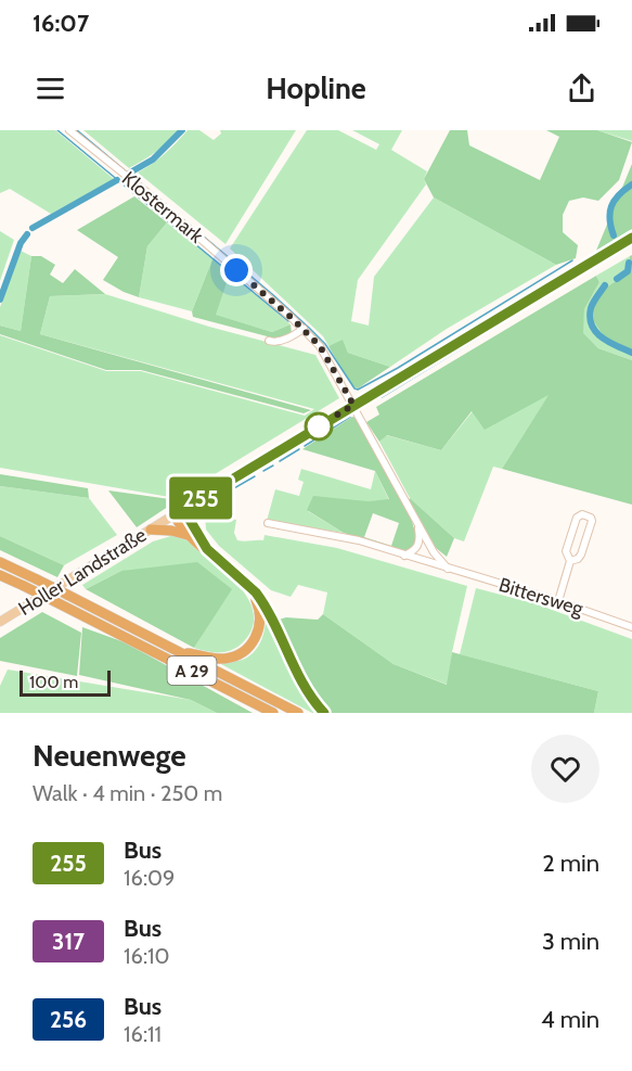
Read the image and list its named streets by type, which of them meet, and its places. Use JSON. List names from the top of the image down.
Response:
{
  "streets": {
    "highway": ["A 29"],
    "main road": ["Holler Landstraße"],
    "street": ["Klostermark", "Bittersweg"]
  },
  "crossings": [
    ["Klostermark", "Holler Landstraße"]
  ],
  "lines": ["bus line 255"],
  "scale_bar": "100 m",
  "page": {
    "status": "16:07",
    "header": "Hopline",
    "on_map": "255",
    "scale": "100 m",
    "heading": ["Neuenwege", "Walk · 4 min · 250 m"],
    "list": [
      {
        "mark": "255",
        "name": "Bus",
        "note": "16:09",
        "value": "2 min"
      },
      {
        "mark": "317",
        "name": "Bus",
        "note": "16:10",
        "value": "3 min"
      },
      {
        "mark": "256",
        "name": "Bus",
        "note": "16:11",
        "value": "4 min"
      }
    ]
  }
}
